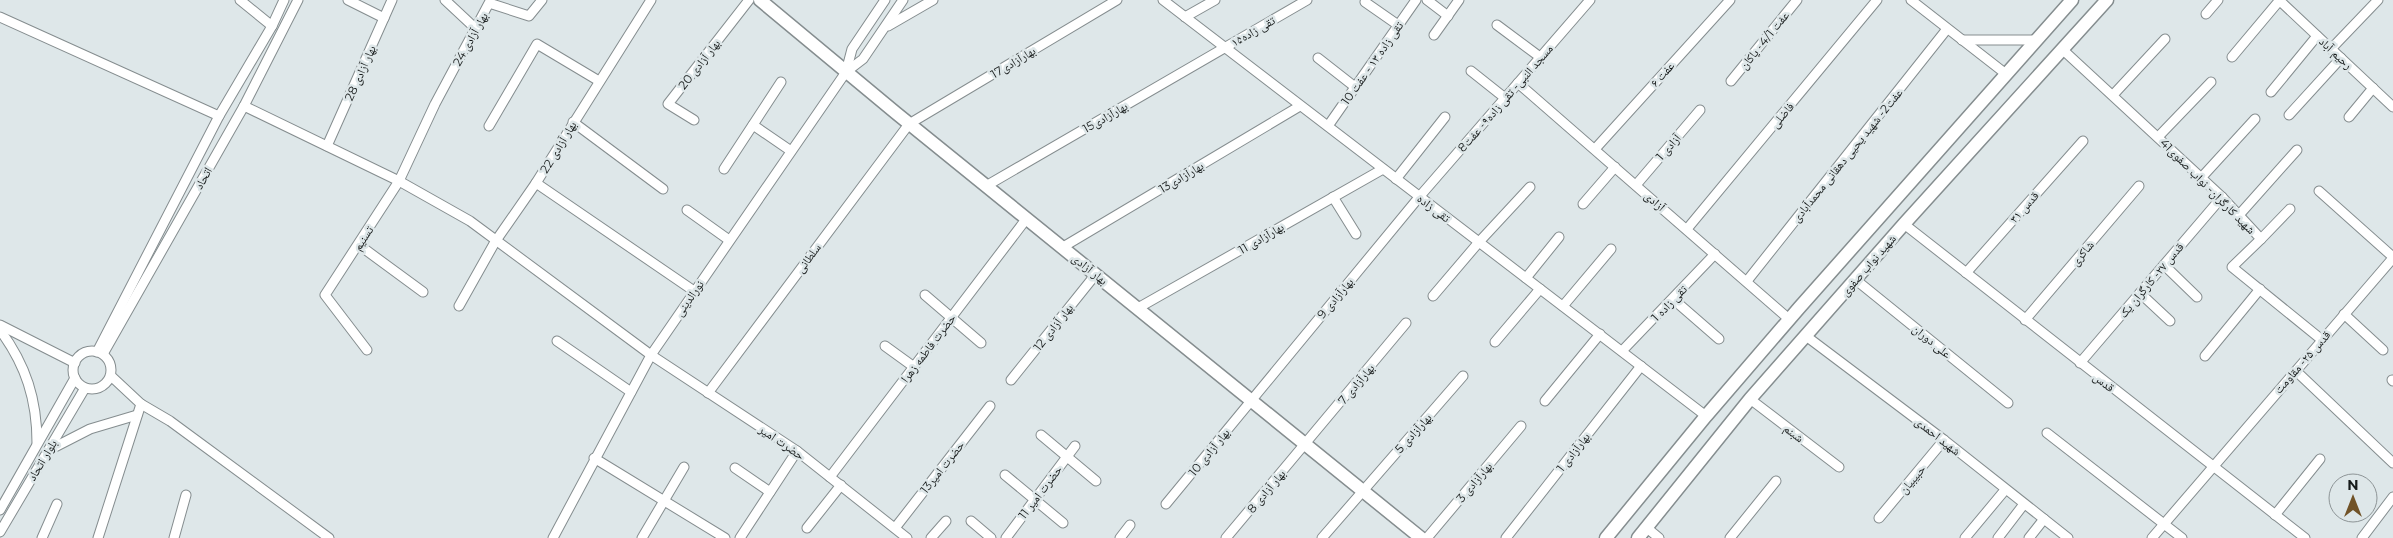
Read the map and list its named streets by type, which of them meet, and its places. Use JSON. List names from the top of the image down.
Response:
{
  "streets": {
    "main road": ["شهید نواب صفوی", "بهار آزادی"],
    "street": [
      "تقی زاده۱۵",
      "بهار آزادی 24",
      "عفت 4/1- پاکان",
      "رحیم آباد",
      "بهارآزادی17",
      "تقی زاده ۱۳ - عفت 10",
      "بهار آزادی 20",
      "بهار آزادی 28",
      "عفت ۶",
      "مسجد النبی- تقی زاده۹- عفت8",
      "فاضلی",
      "بهارآزادی15",
      "بهار آزادی 22",
      "آزادی 1",
      "عفت2- شهید یحیی دهقانی محمدآبادی",
      "بهارآزادی13",
      "اتحاد",
      "شهید کارگران- نواب صفوی41",
      "آزادی",
      "قدس ۳۱",
      "تقی زاده",
      "تسنیم",
      "بهارآزادی 11",
      "شاکری",
      "سلطانی",
      "قدس ۲۷- کارگران یک",
      "نورالدینی",
      "بهارآزادی 9",
      "تقی زاده 1",
      "بهار آزادی 12",
      "علی دوران",
      "حضرت فاطمه زهرا",
      "قدس ۲۵- مقاومت",
      "قدس",
      "بهارآزادی 7",
      "بهارآزادی 5",
      "شبنم",
      "شهید احمدی",
      "حضرت امیر",
      "بهار آزادی 10",
      "بهارآزادی 1",
      "بلوار اتحاد",
      "حضرت امیر13",
      "حبیبیان",
      "بهارآزادی 3",
      "بهار آزادی 8",
      "حضرت امیر 11"
    ]
  },
  "crossings": [
    ["تقی زاده۱۵", "بهارآزادی15"],
    ["تقی زاده۱۵", "تقی زاده"],
    ["بهار آزادی 24", "تسنیم"],
    ["بهار آزادی 24", "حضرت امیر"],
    ["بهارآزادی17", "سلطانی"],
    ["بهارآزادی17", "بهار آزادی"],
    ["تقی زاده ۱۳ - عفت 10", "تقی زاده"],
    ["بهار آزادی 28", "حضرت امیر"],
    ["عفت ۶", "آزادی"],
    ["مسجد النبی- تقی زاده۹- عفت8", "آزادی"],
    ["مسجد النبی- تقی زاده۹- عفت8", "تقی زاده"],
    ["مسجد النبی- تقی زاده۹- عفت8", "بهارآزادی 9"],
    ["فاضلی", "آزادی"],
    ["بهارآزادی15", "تقی زاده"],
    ["بهارآزادی15", "بهار آزادی"],
    ["بهار آزادی 22", "نورالدینی"],
    ["آزادی 1", "آزادی"],
    ["عفت2- شهید یحیی دهقانی محمدآبادی", "آزادی"],
    ["بهارآزادی13", "تقی زاده"],
    ["بهارآزادی13", "بهار آزادی"],
    ["اتحاد", "حضرت امیر"],
    ["اتحاد", "بلوار اتحاد"],
    ["شهید کارگران- نواب صفوی41", "شهید نواب صفوی"],
    ["شهید کارگران- نواب صفوی41", "قدس ۲۷- کارگران یک"],
    ["شهید کارگران- نواب صفوی41", "قدس ۲۵- مقاومت"],
    ["آزادی", "شهید نواب صفوی"],
    ["آزادی", "تقی زاده 1"],
    ["قدس ۳۱", "قدس"],
    ["تقی زاده", "بهارآزادی 11"],
    ["تقی زاده", "شهید نواب صفوی"],
    ["تقی زاده", "بهارآزادی 9"],
    ["تقی زاده", "تقی زاده 1"],
    ["تقی زاده", "بهارآزادی 1"],
    ["تسنیم", "حضرت امیر"],
    ["بهارآزادی 11", "بهار آزادی"],
    ["شاکری", "قدس"],
    ["سلطانی", "بهار آزادی"],
    ["سلطانی", "حضرت امیر"],
    ["شهید نواب صفوی", "علی دوران"],
    ["شهید نواب صفوی", "قدس"],
    ["شهید نواب صفوی", "شبنم"],
    ["شهید نواب صفوی", "شهید احمدی"],
    ["بهار آزادی", "نورالدینی"],
    ["بهار آزادی", "بهارآزادی 9"],
    ["بهار آزادی", "بهار آزادی 12"],
    ["بهار آزادی", "حضرت فاطمه زهرا"],
    ["بهار آزادی", "بهارآزادی 7"],
    ["بهار آزادی", "بهارآزادی 5"],
    ["بهار آزادی", "بهار آزادی 10"],
    ["بهار آزادی", "بهار آزادی 8"],
    ["قدس ۲۷- کارگران یک", "قدس"],
    ["نورالدینی", "حضرت امیر"],
    ["بهارآزادی 9", "بهار آزادی 10"],
    ["حضرت فاطمه زهرا", "حضرت امیر"],
    ["قدس ۲۵- مقاومت", "قدس"],
    ["بهارآزادی 7", "بهار آزادی 8"],
    ["شهید احمدی", "حبیبیان"],
    ["حضرت امیر", "حضرت امیر13"]
  ],
  "north": "top"
}
